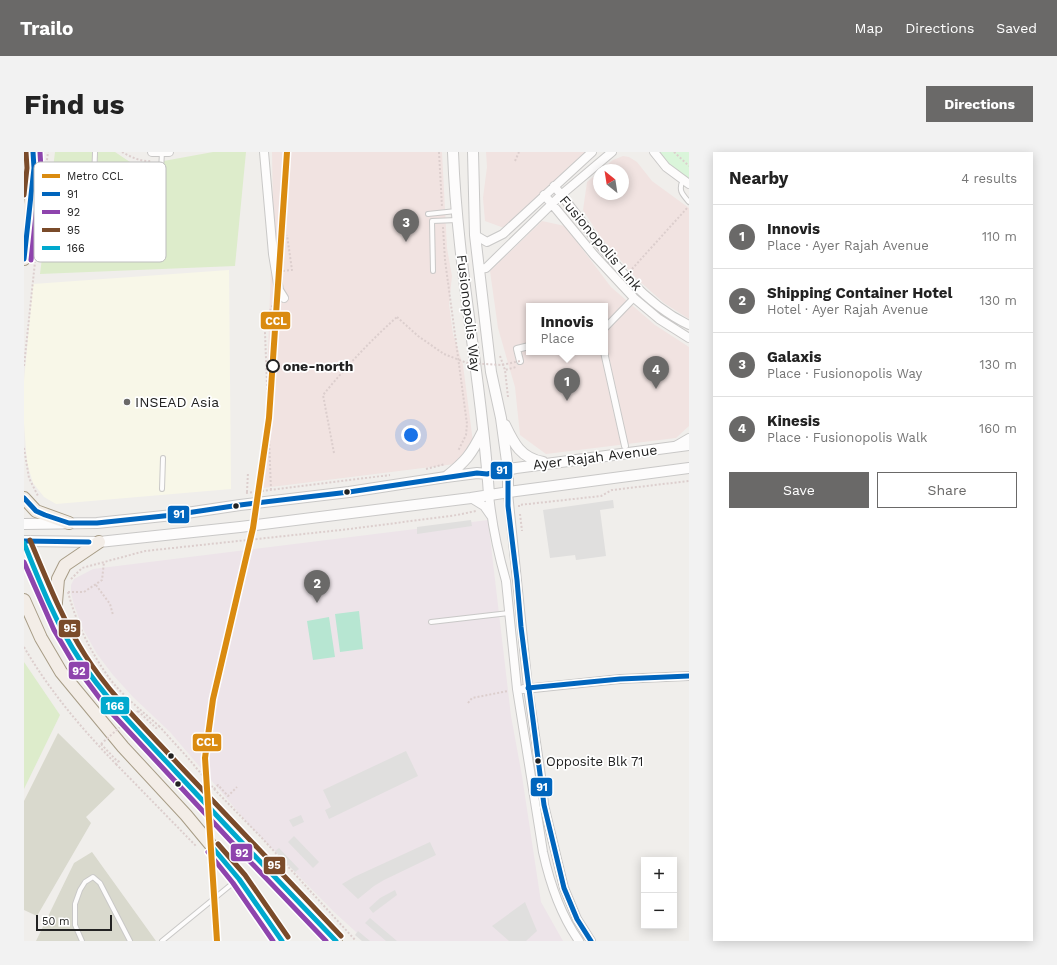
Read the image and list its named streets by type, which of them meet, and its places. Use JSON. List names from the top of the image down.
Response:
{
  "streets": {
    "street": ["Fusionopolis Link", "Fusionopolis Way", "Ayer Rajah Avenue"]
  },
  "crossings": [
    ["Fusionopolis Way", "Ayer Rajah Avenue"]
  ],
  "places": ["one-north", "INSEAD Asia", "Opposite Blk 71"],
  "lines": [
    "metro line CCL",
    "transit line 91",
    "transit line 92",
    "transit line 95",
    "transit line 166"
  ],
  "legend": [
    "Metro CCL",
    "91",
    "92",
    "95",
    "166"
  ],
  "scale_bar": "50 m",
  "north": "top left",
  "page": {
    "header": "Trailo",
    "nav": ["Map", "Directions", "Saved"],
    "buttons": [
      "Directions",
      ["Save", "Share"]
    ],
    "title": "Find us",
    "heading": ["Nearby", "4 results"],
    "list": [
      {
        "mark": "1",
        "name": "Innovis",
        "note": "Place · Ayer Rajah Avenue",
        "value": "110 m"
      },
      {
        "mark": "2",
        "name": "Shipping Container Hotel",
        "note": "Hotel · Ayer Rajah Avenue",
        "value": "130 m"
      },
      {
        "mark": "3",
        "name": "Galaxis",
        "note": "Place · Fusionopolis Way",
        "value": "130 m"
      },
      {
        "mark": "4",
        "name": "Kinesis",
        "note": "Place · Fusionopolis Walk",
        "value": "160 m"
      }
    ],
    "pins": [
      "3",
      "4",
      "1",
      "2"
    ],
    "popup": ["Innovis", "Place"],
    "map_buttons": ["+", "−"],
    "scale": "50 m"
  }
}
